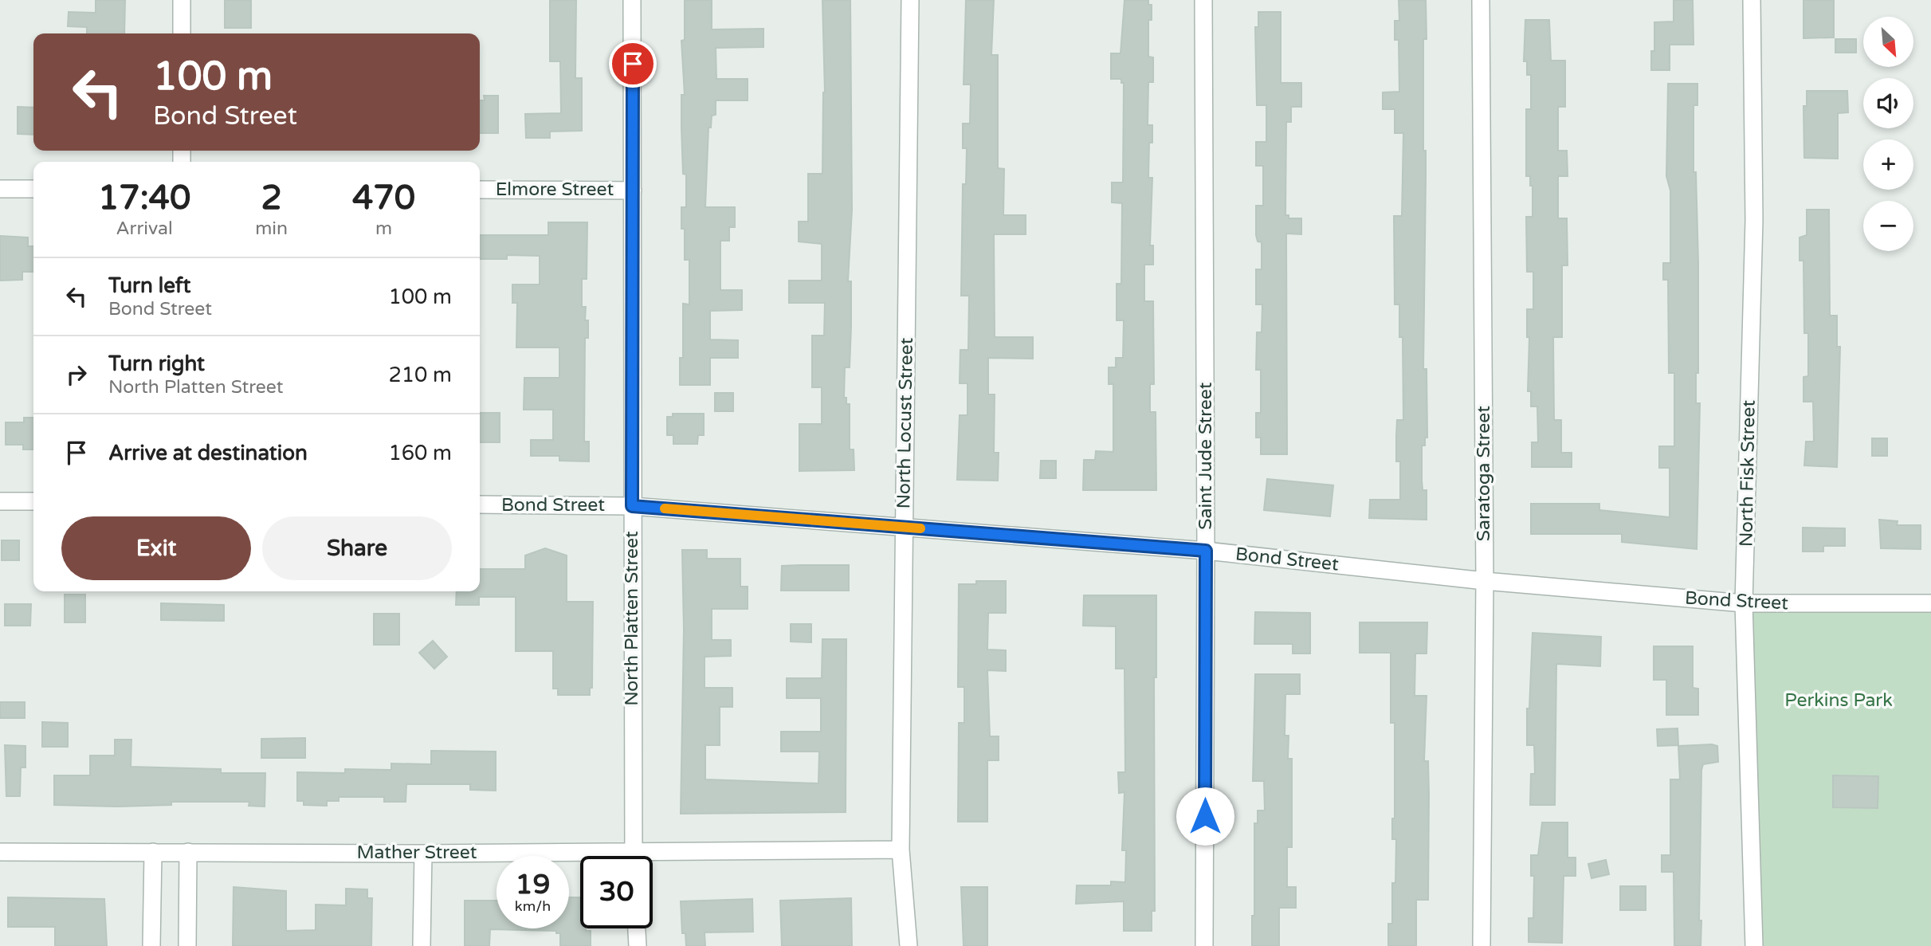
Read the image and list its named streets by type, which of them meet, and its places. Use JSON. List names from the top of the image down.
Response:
{
  "streets": {
    "street": [
      "Elmore Street",
      "North Locust Street",
      "Saint Jude Street",
      "Saratoga Street",
      "North Fisk Street",
      "Bond Street",
      "North Platten Street",
      "Mather Street"
    ]
  },
  "crossings": [
    ["Elmore Street", "North Platten Street"],
    ["North Locust Street", "Bond Street"],
    ["North Locust Street", "Mather Street"],
    ["Saint Jude Street", "Bond Street"],
    ["Saratoga Street", "Bond Street"],
    ["North Fisk Street", "Bond Street"],
    ["Bond Street", "North Platten Street"],
    ["North Platten Street", "Mather Street"]
  ],
  "parks": ["Perkins Park"],
  "north": "bottom right",
  "page": {
    "map_buttons": ["+", "−"],
    "turn": ["100 m", "Bond Street"],
    "eta": [
      "17:40",
      "Arrival",
      "2",
      "min",
      "470",
      "m"
    ],
    "list": [
      {
        "name": "Turn left",
        "note": "Bond Street",
        "value": "100 m"
      },
      {
        "name": "Turn right",
        "note": "North Platten Street",
        "value": "210 m"
      },
      {
        "name": "Arrive at destination",
        "value": "160 m"
      }
    ],
    "buttons": ["Exit", "Share"],
    "speed": "19 km/h",
    "limit": "30"
  }
}
